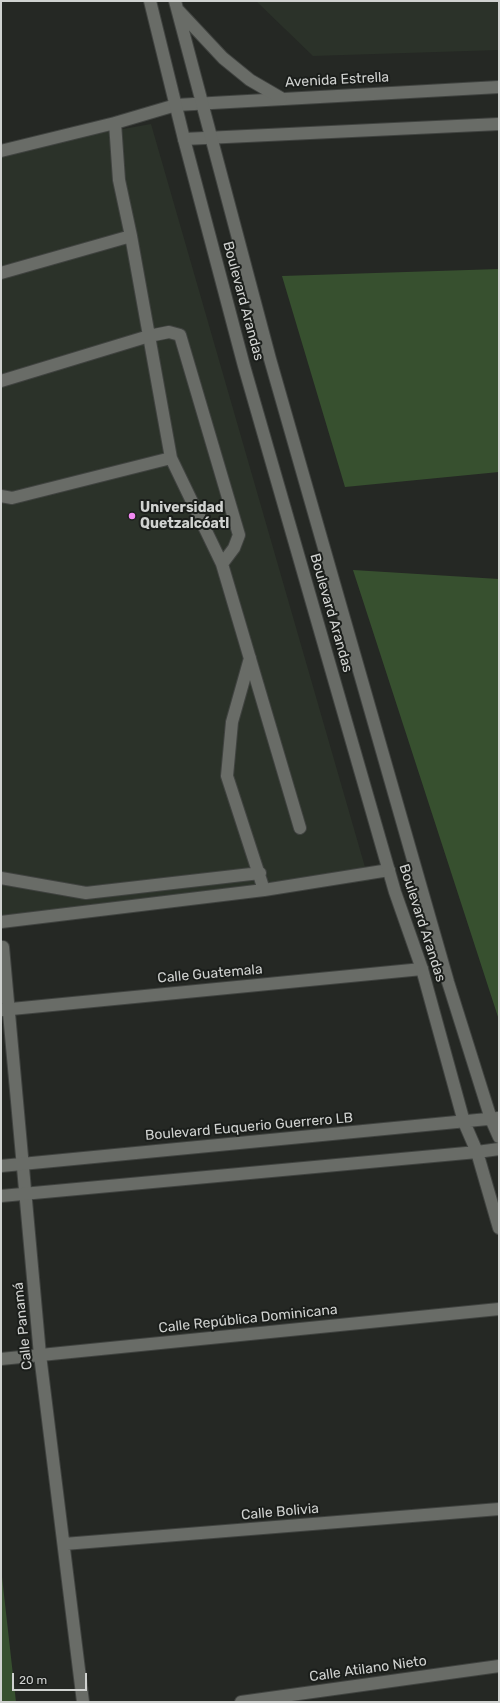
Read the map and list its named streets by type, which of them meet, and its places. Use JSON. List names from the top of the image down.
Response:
{
  "streets": {
    "street": [
      "Avenida Estrella",
      "Boulevard Arandas",
      "Calle Guatemala",
      "Boulevard Euquerio Guerrero LB",
      "Calle República Dominicana",
      "Calle Panamá",
      "Calle Bolivia",
      "Calle Atilano Nieto"
    ]
  },
  "crossings": [
    ["Avenida Estrella", "Boulevard Arandas"],
    ["Boulevard Arandas", "Calle Guatemala"],
    ["Boulevard Arandas", "Boulevard Euquerio Guerrero LB"],
    ["Calle Guatemala", "Calle Panamá"],
    ["Boulevard Euquerio Guerrero LB", "Calle Panamá"],
    ["Calle República Dominicana", "Calle Panamá"],
    ["Calle Panamá", "Calle Bolivia"]
  ],
  "places": ["Universidad Quetzalcóatl"],
  "scale_bar": "20 m"
}
